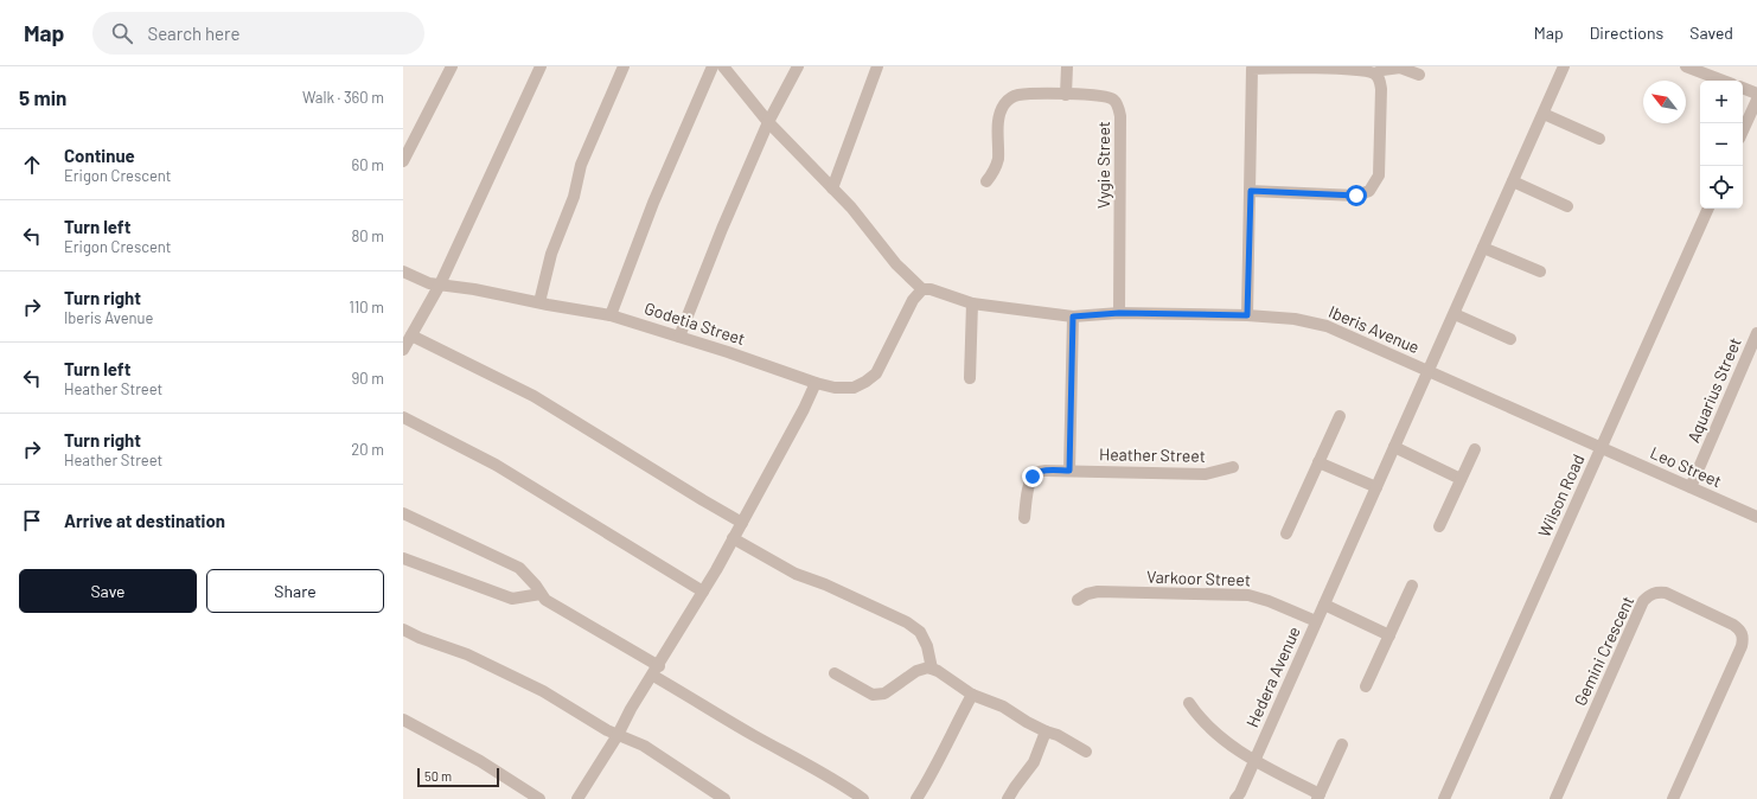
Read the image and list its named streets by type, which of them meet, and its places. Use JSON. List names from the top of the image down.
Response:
{
  "streets": {
    "street": [
      "Vygie Street",
      "Godetia Street",
      "Iberis Avenue",
      "Aquarius Street",
      "Heather Street",
      "Leo Street",
      "Wilson Road",
      "Varkoor Street",
      "Gemini Crescent",
      "Hedera Avenue"
    ]
  },
  "crossings": [
    ["Vygie Street", "Iberis Avenue"],
    ["Godetia Street", "Iberis Avenue"],
    ["Iberis Avenue", "Leo Street"],
    ["Iberis Avenue", "Wilson Road"],
    ["Iberis Avenue", "Hedera Avenue"],
    ["Aquarius Street", "Leo Street"],
    ["Leo Street", "Wilson Road"],
    ["Varkoor Street", "Hedera Avenue"]
  ],
  "scale_bar": "50 m",
  "north": "top left",
  "page": {
    "header": "Map",
    "search": "Search here",
    "nav": ["Map", "Directions", "Saved"],
    "heading": ["5 min", "Walk · 360 m"],
    "map_buttons": ["+", "−"],
    "list": [
      ["Continue", "Erigon Crescent", "60 m"],
      ["Turn left", "Erigon Crescent", "80 m"],
      ["Turn right", "Iberis Avenue", "110 m"],
      ["Turn left", "Heather Street", "90 m"],
      ["Turn right", "Heather Street", "20 m"],
      "Arrive at destination"
    ],
    "buttons": ["Save", "Share"],
    "scale": "50 m"
  }
}
